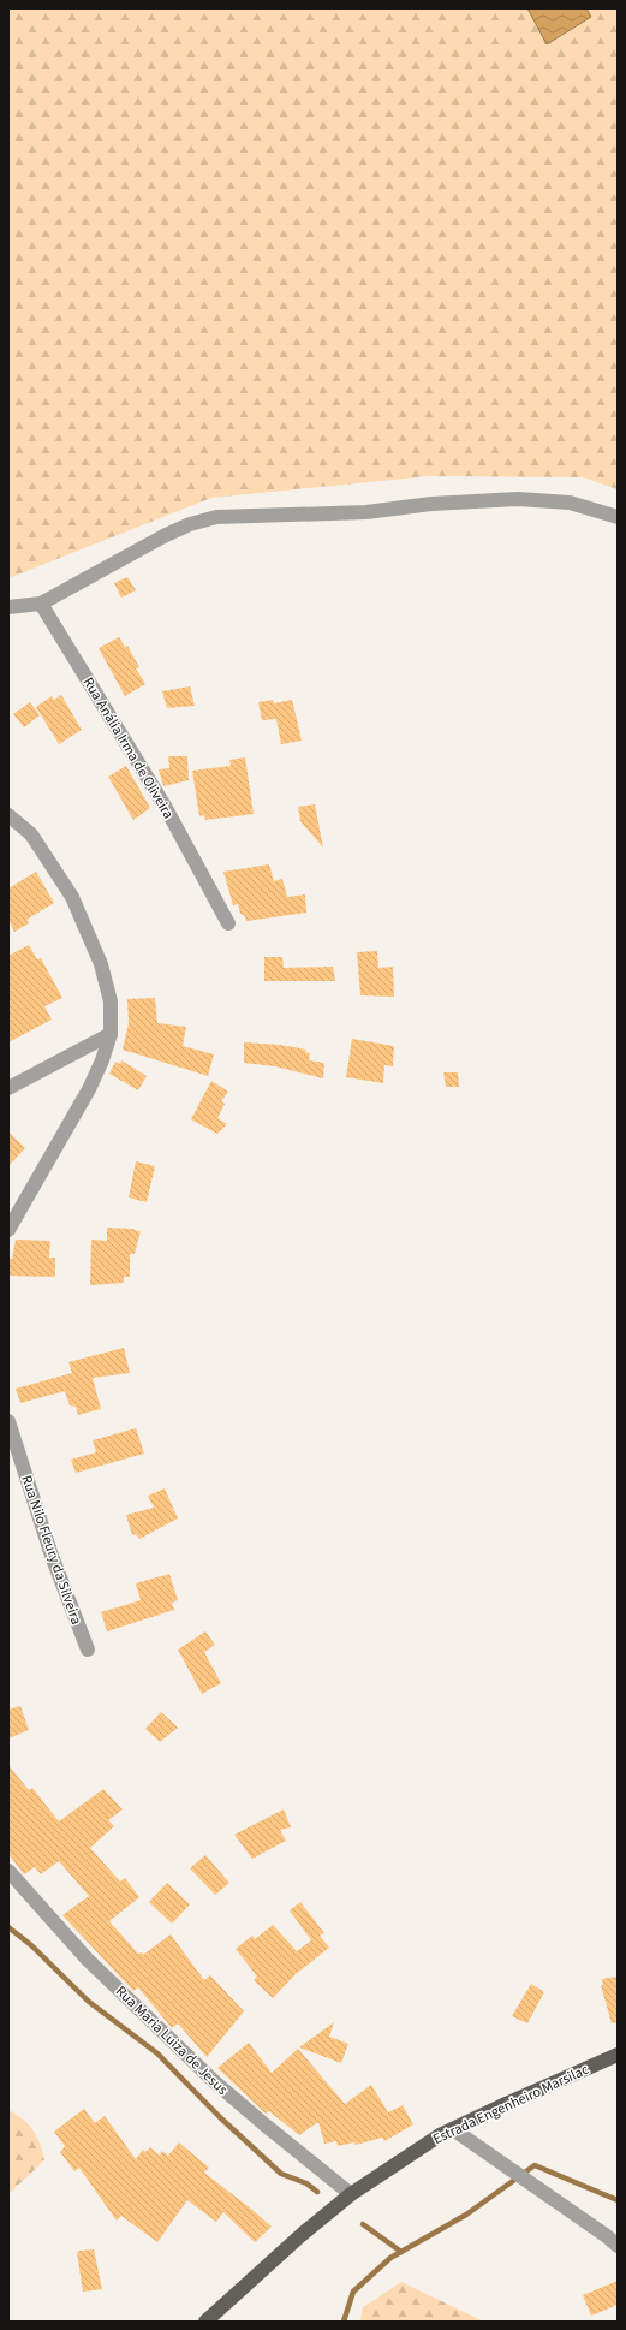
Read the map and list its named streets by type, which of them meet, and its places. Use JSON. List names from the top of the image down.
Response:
{
  "streets": {
    "main road": ["Estrada Engenheiro Marsilac"],
    "street": ["Rua Anália Irma de Oliveira", "Rua Nilo Fleury da Silveira", "Rua Maria Luiza de Jesus"]
  },
  "crossings": [
    ["Rua Maria Luiza de Jesus", "Estrada Engenheiro Marsilac"]
  ]
}
